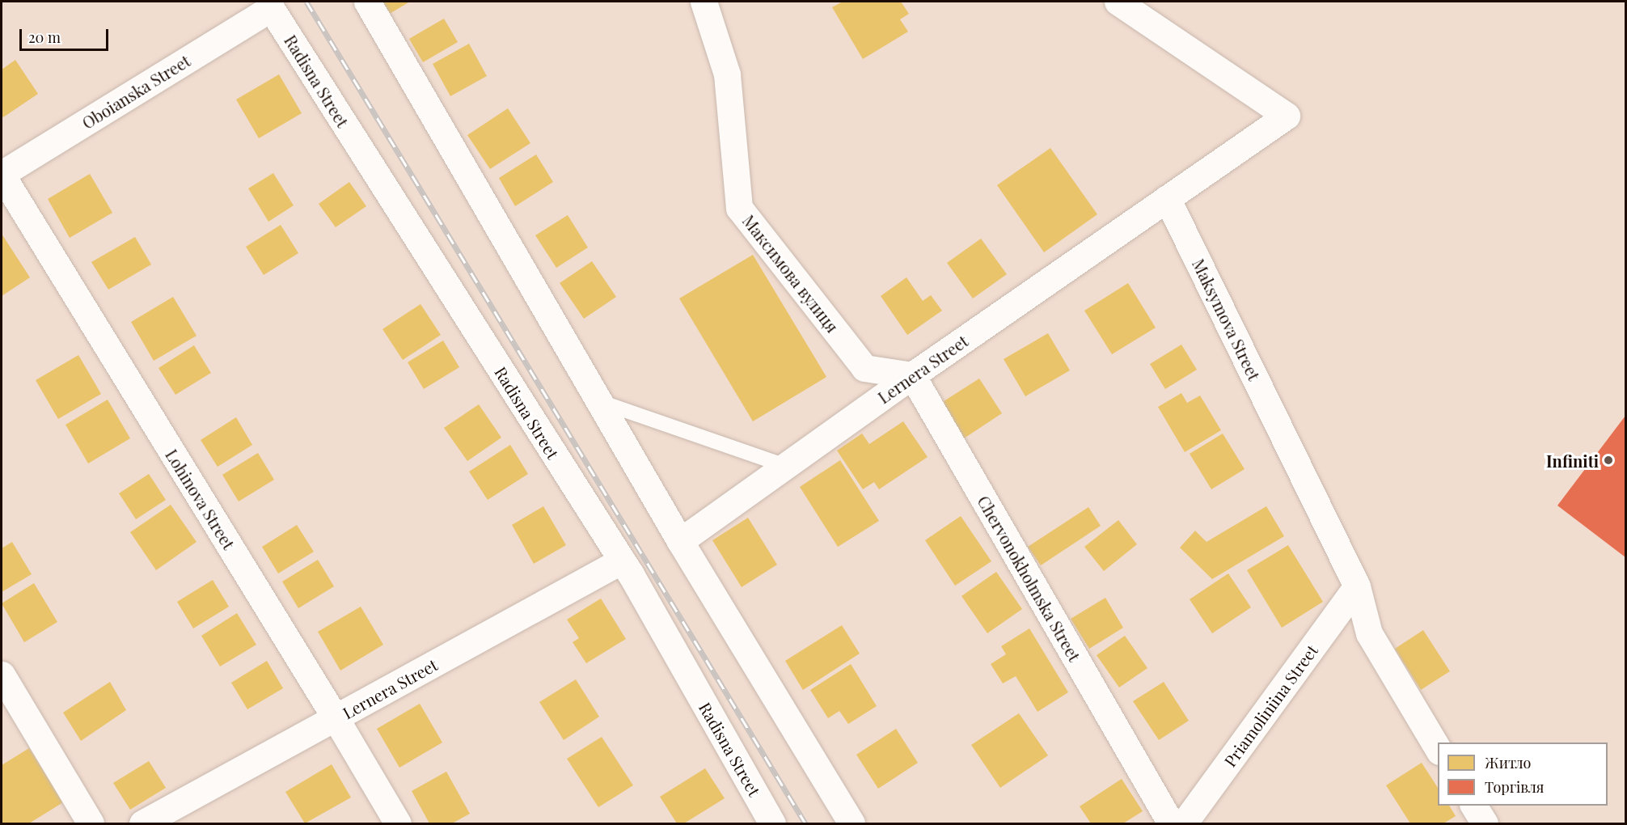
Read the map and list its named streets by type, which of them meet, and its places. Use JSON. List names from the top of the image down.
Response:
{
  "streets": {
    "street": [
      "Radisna Street",
      "Oboianska Street",
      "Максимова вулиця",
      "Maksymova Street",
      "Lernera Street",
      "Lohinova Street",
      "Chervonokholmska Street",
      "Priamoliniina Street"
    ]
  },
  "crossings": [
    ["Radisna Street", "Oboianska Street"],
    ["Radisna Street", "Lernera Street"],
    ["Oboianska Street", "Lohinova Street"],
    ["Максимова вулиця", "Lernera Street"],
    ["Максимова вулиця", "Chervonokholmska Street"],
    ["Maksymova Street", "Lernera Street"],
    ["Maksymova Street", "Priamoliniina Street"],
    ["Lernera Street", "Lohinova Street"],
    ["Lernera Street", "Chervonokholmska Street"]
  ],
  "places": ["Infiniti"],
  "legend": ["Житло", "Торгівля"],
  "scale_bar": "20 m"
}
